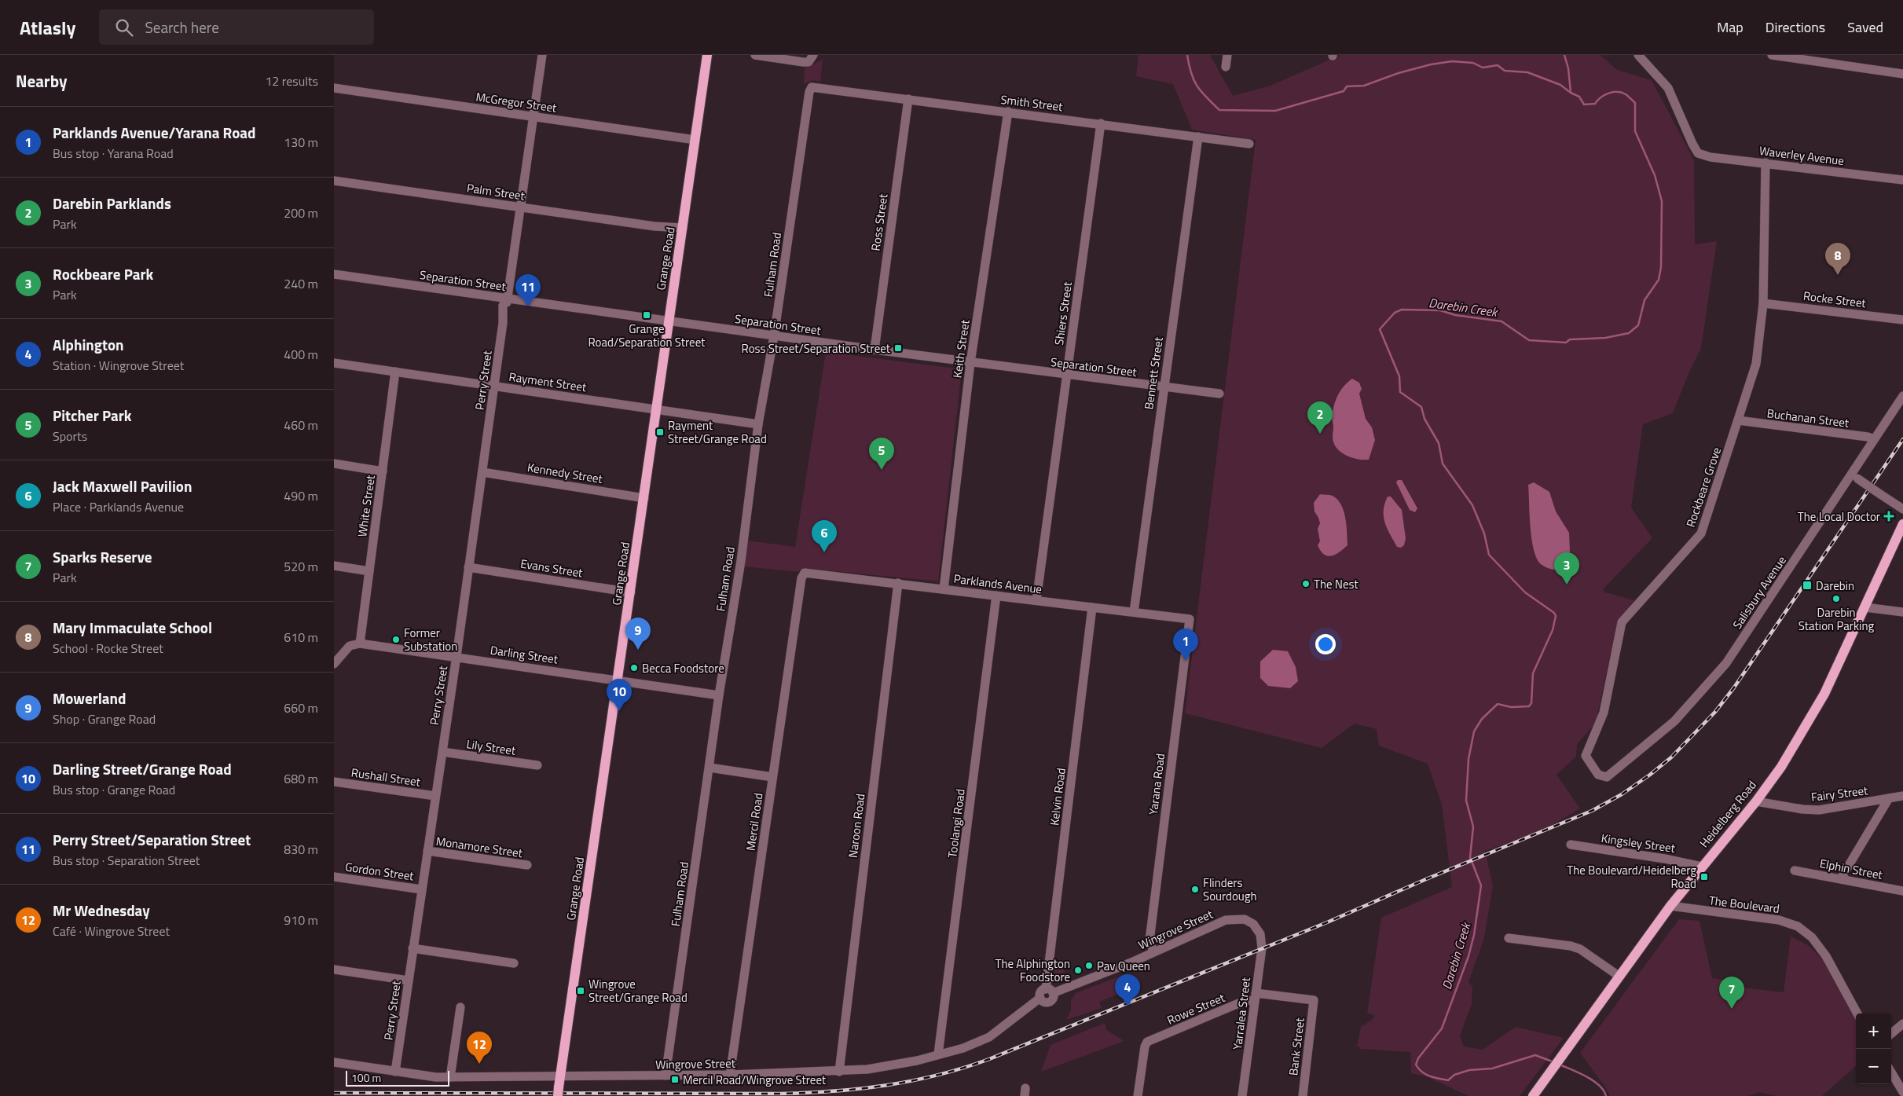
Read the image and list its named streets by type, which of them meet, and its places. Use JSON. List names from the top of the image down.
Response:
{
  "streets": {
    "main road": ["Grange Road", "Heidelberg Road"],
    "street": [
      "McGregor Street",
      "Smith Street",
      "Waverley Avenue",
      "Palm Street",
      "Ross Street",
      "Fulham Road",
      "Separation Street",
      "Rocke Street",
      "Shiers Street",
      "Keith Street",
      "Bennett Street",
      "Perry Street",
      "Rayment Street",
      "Buchanan Street",
      "Kennedy Street",
      "Rockbeare Grove",
      "White Street",
      "Evans Street",
      "Parklands Avenue",
      "Salisbury Avenue",
      "Darling Street",
      "Lily Street",
      "Rushall Street",
      "Yarana Road",
      "Fairy Street",
      "Kelvin Road",
      "Mercil Road",
      "Toolangi Road",
      "Naroon Road",
      "Kingsley Street",
      "Monamore Street",
      "Elphin Street",
      "Gordon Street",
      "The Boulevard",
      "Wingrove Street",
      "Rowe Street",
      "Yarralea Street",
      "Bank Street"
    ]
  },
  "crossings": [
    ["McGregor Street", "Grange Road"],
    ["McGregor Street", "Perry Street"],
    ["Smith Street", "Ross Street"],
    ["Smith Street", "Fulham Road"],
    ["Smith Street", "Shiers Street"],
    ["Smith Street", "Keith Street"],
    ["Smith Street", "Bennett Street"],
    ["Waverley Avenue", "Rockbeare Grove"],
    ["Palm Street", "Grange Road"],
    ["Palm Street", "Perry Street"],
    ["Ross Street", "Separation Street"],
    ["Grange Road", "Separation Street"],
    ["Grange Road", "Rayment Street"],
    ["Grange Road", "Kennedy Street"],
    ["Grange Road", "Evans Street"],
    ["Grange Road", "Darling Street"],
    ["Grange Road", "Wingrove Street"],
    ["Fulham Road", "Separation Street"],
    ["Fulham Road", "Rayment Street"],
    ["Fulham Road", "Darling Street"],
    ["Fulham Road", "Wingrove Street"],
    ["Separation Street", "Shiers Street"],
    ["Separation Street", "Keith Street"],
    ["Separation Street", "Bennett Street"],
    ["Separation Street", "Perry Street"],
    ["Rocke Street", "Rockbeare Grove"],
    ["Shiers Street", "Parklands Avenue"],
    ["Keith Street", "Parklands Avenue"],
    ["Bennett Street", "Parklands Avenue"],
    ["Perry Street", "Rayment Street"],
    ["Perry Street", "Kennedy Street"],
    ["Perry Street", "Evans Street"],
    ["Perry Street", "Darling Street"],
    ["Perry Street", "Lily Street"],
    ["Perry Street", "Rushall Street"],
    ["Perry Street", "Monamore Street"],
    ["Perry Street", "Gordon Street"],
    ["Perry Street", "Wingrove Street"],
    ["Rayment Street", "White Street"],
    ["Buchanan Street", "Rockbeare Grove"],
    ["Buchanan Street", "Salisbury Avenue"],
    ["Rockbeare Grove", "Salisbury Avenue"],
    ["White Street", "Darling Street"],
    ["Parklands Avenue", "Yarana Road"],
    ["Parklands Avenue", "Kelvin Road"],
    ["Parklands Avenue", "Mercil Road"],
    ["Parklands Avenue", "Toolangi Road"],
    ["Parklands Avenue", "Naroon Road"],
    ["Yarana Road", "Wingrove Street"],
    ["Fairy Street", "Heidelberg Road"],
    ["Kelvin Road", "Wingrove Street"],
    ["Heidelberg Road", "Kingsley Street"],
    ["Heidelberg Road", "The Boulevard"],
    ["Mercil Road", "Wingrove Street"],
    ["Toolangi Road", "Wingrove Street"],
    ["Naroon Road", "Wingrove Street"],
    ["Wingrove Street", "Yarralea Street"],
    ["Rowe Street", "Yarralea Street"],
    ["Rowe Street", "Bank Street"]
  ],
  "water": ["Darebin Creek"],
  "places": {
    "transit": [
      "Grange Road/Separation Street",
      "Ross Street/Separation Street",
      "Rayment Street/Grange Road",
      "Darebin",
      "The Boulevard/Heidelberg Road",
      "Wingrove Street/Grange Road",
      "Mercil Road/Wingrove Street"
    ],
    "health": ["The Local Doctor"],
    "other": [
      "The Nest",
      "Darebin Station Parking",
      "Former Substation",
      "Becca Foodstore",
      "Flinders Sourdough",
      "Pav Queen",
      "The Alphington Foodstore"
    ]
  },
  "scale_bar": "100 m",
  "page": {
    "header": "Atlasly",
    "search": "Search here",
    "nav": ["Map", "Directions", "Saved"],
    "heading": ["Nearby", "12 results"],
    "list": [
      {
        "mark": "1",
        "name": "Parklands Avenue/Yarana Road",
        "note": "Bus stop · Yarana Road",
        "value": "130 m"
      },
      {
        "mark": "2",
        "name": "Darebin Parklands",
        "note": "Park",
        "value": "200 m"
      },
      {
        "mark": "3",
        "name": "Rockbeare Park",
        "note": "Park",
        "value": "240 m"
      },
      {
        "mark": "4",
        "name": "Alphington",
        "note": "Station · Wingrove Street",
        "value": "400 m"
      },
      {
        "mark": "5",
        "name": "Pitcher Park",
        "note": "Sports",
        "value": "460 m"
      },
      {
        "mark": "6",
        "name": "Jack Maxwell Pavilion",
        "note": "Place · Parklands Avenue",
        "value": "490 m"
      },
      {
        "mark": "7",
        "name": "Sparks Reserve",
        "note": "Park",
        "value": "520 m"
      },
      {
        "mark": "8",
        "name": "Mary Immaculate School",
        "note": "School · Rocke Street",
        "value": "610 m"
      },
      {
        "mark": "9",
        "name": "Mowerland",
        "note": "Shop · Grange Road",
        "value": "660 m"
      },
      {
        "mark": "10",
        "name": "Darling Street/Grange Road",
        "note": "Bus stop · Grange Road",
        "value": "680 m"
      },
      {
        "mark": "11",
        "name": "Perry Street/Separation Street",
        "note": "Bus stop · Separation Street",
        "value": "830 m"
      },
      {
        "mark": "12",
        "name": "Mr Wednesday",
        "note": "Café · Wingrove Street",
        "value": "910 m"
      }
    ],
    "pins": [
      "8",
      "11",
      "2",
      "5",
      "6",
      "3",
      "9",
      "1",
      "10",
      "4",
      "7",
      "12"
    ],
    "map_buttons": ["+", "−"],
    "scale": "100 m"
  }
}
